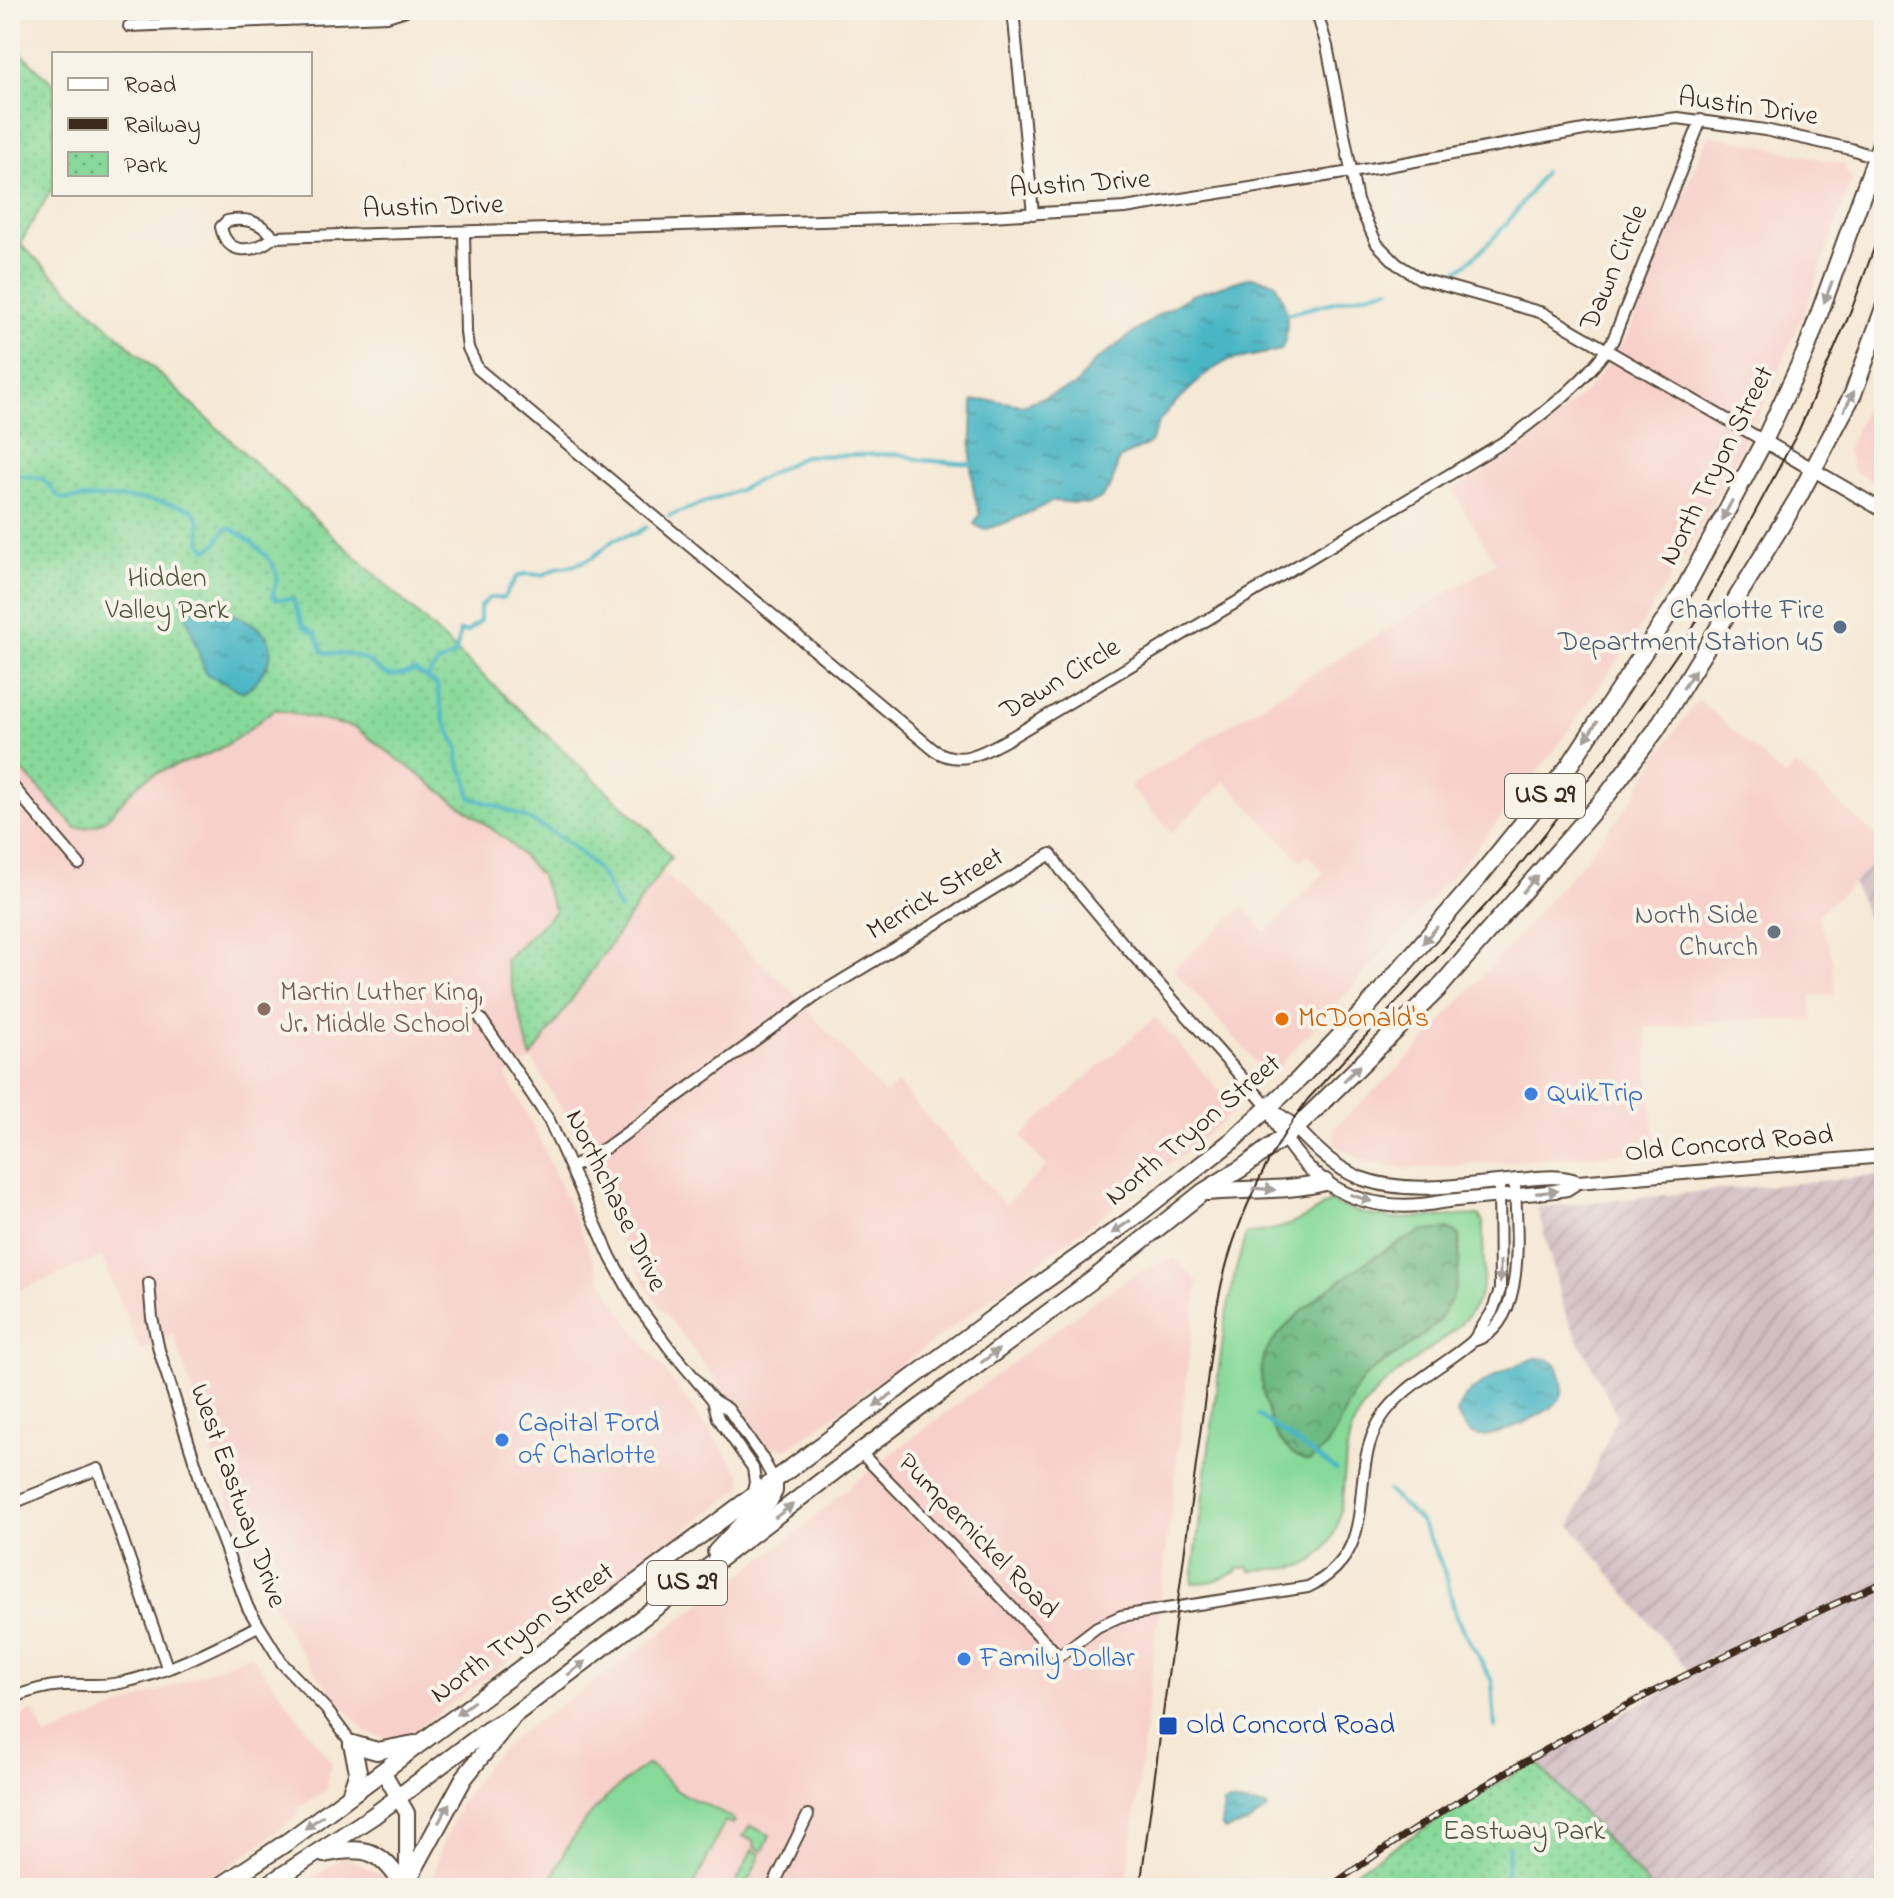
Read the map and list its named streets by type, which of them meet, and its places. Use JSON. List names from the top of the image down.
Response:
{
  "streets": {
    "main road": ["North Tryon Street", "US 29"],
    "street": [
      "Austin Drive",
      "Dawn Circle",
      "Merrick Street",
      "Old Concord Road",
      "Northchase Drive",
      "West Eastway Drive",
      "Pumpernickel Road"
    ]
  },
  "crossings": [
    ["Austin Drive", "Dawn Circle"],
    ["Austin Drive", "North Tryon Street"],
    ["North Tryon Street", "Merrick Street"],
    ["North Tryon Street", "Old Concord Road"],
    ["North Tryon Street", "Northchase Drive"],
    ["North Tryon Street", "Pumpernickel Road"],
    ["Merrick Street", "Old Concord Road"],
    ["Merrick Street", "Northchase Drive"]
  ],
  "parks": ["Hidden Valley Park", "Eastway Park"],
  "places": {
    "other": [
      "Charlotte Fire Department Station 45",
      "North Side Church",
      "Martin Luther King, Jr. Middle School",
      "McDonald's",
      "QuikTrip",
      "Capital Ford of Charlotte",
      "Family Dollar"
    ],
    "transit": ["Old Concord Road"]
  },
  "legend": ["Road", "Railway", "Park"]
}
